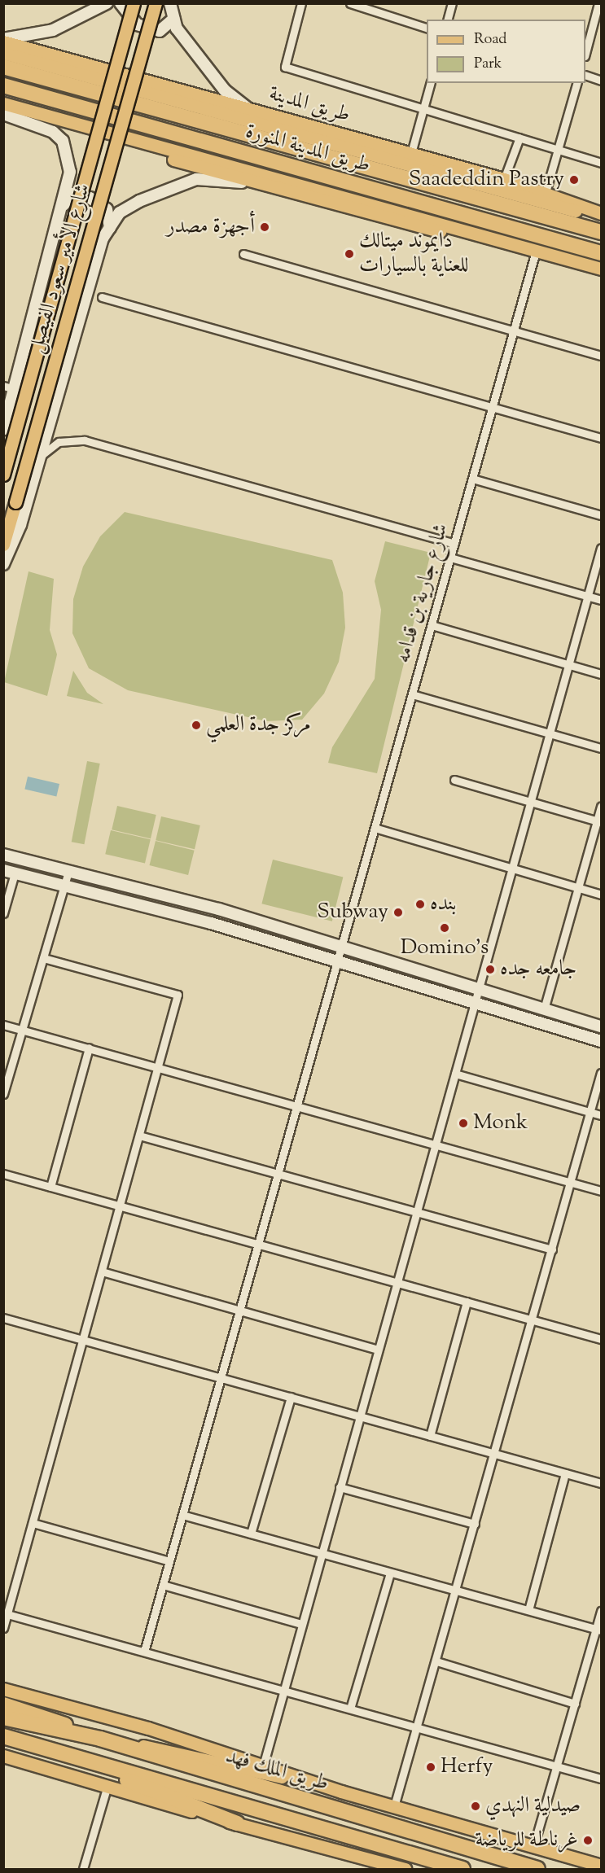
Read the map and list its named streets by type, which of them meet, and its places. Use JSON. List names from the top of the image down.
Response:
{
  "streets": {
    "highway": ["طريق المدينة المنورة", "طريق الملك فهد"],
    "main road": ["طريق المدينة", "شارع الأمير سعود الفيصل"],
    "street": ["شارع جارية بن قدامه"]
  },
  "crossings": [
    ["طريق المدينة", "شارع الأمير سعود الفيصل"]
  ],
  "places": [
    "Saadeddin Pastry",
    "أجهزة مصدر",
    "دايموند ميتالك للعناية بالسيارات",
    "مركز جدة العلمي",
    "بنده",
    "Subway",
    "Domino's",
    "جامعه جده",
    "Monk",
    "Herfy",
    "صيدلية النهدي",
    "غرناطة للرياضة"
  ],
  "legend": ["Road", "Park"]
}
